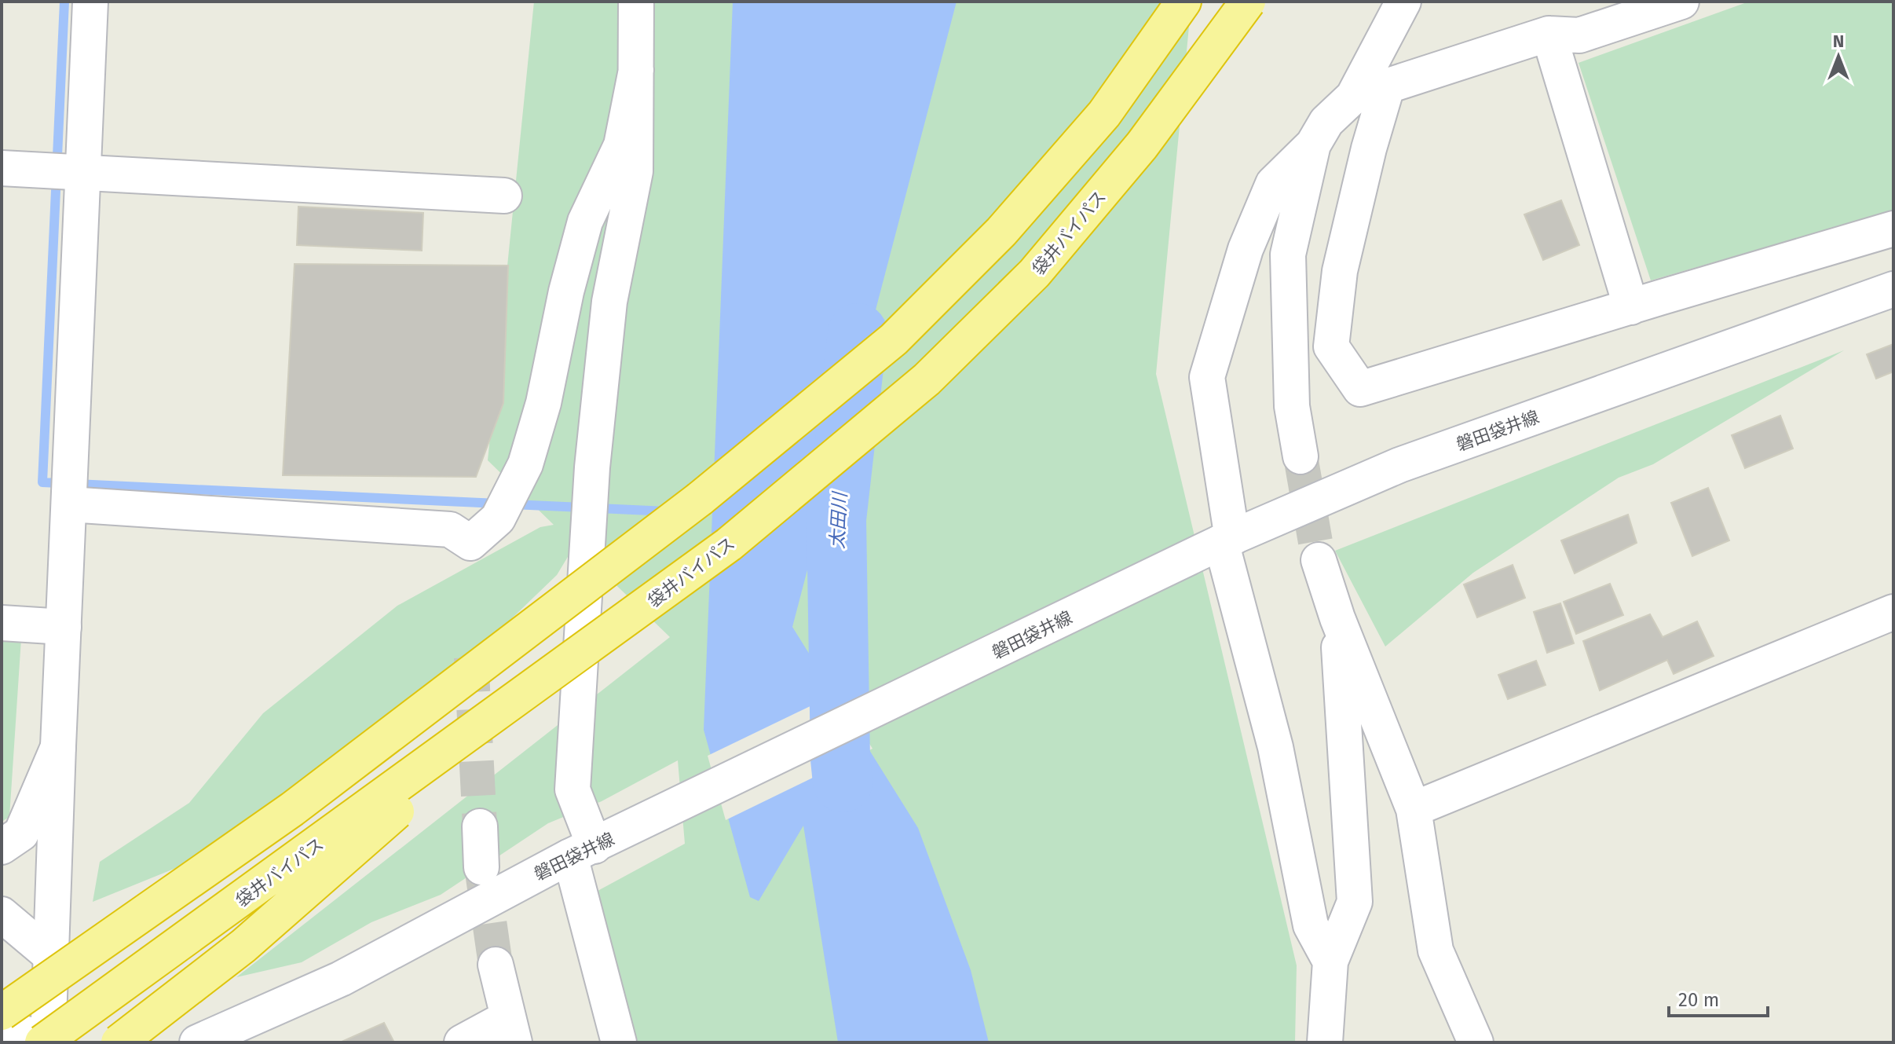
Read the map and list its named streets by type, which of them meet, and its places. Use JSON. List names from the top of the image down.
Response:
{
  "streets": {
    "highway": ["袋井バイパス"],
    "street": ["磐田袋井線"]
  },
  "water": ["太田川"],
  "scale_bar": "20 m",
  "north": "top"
}
